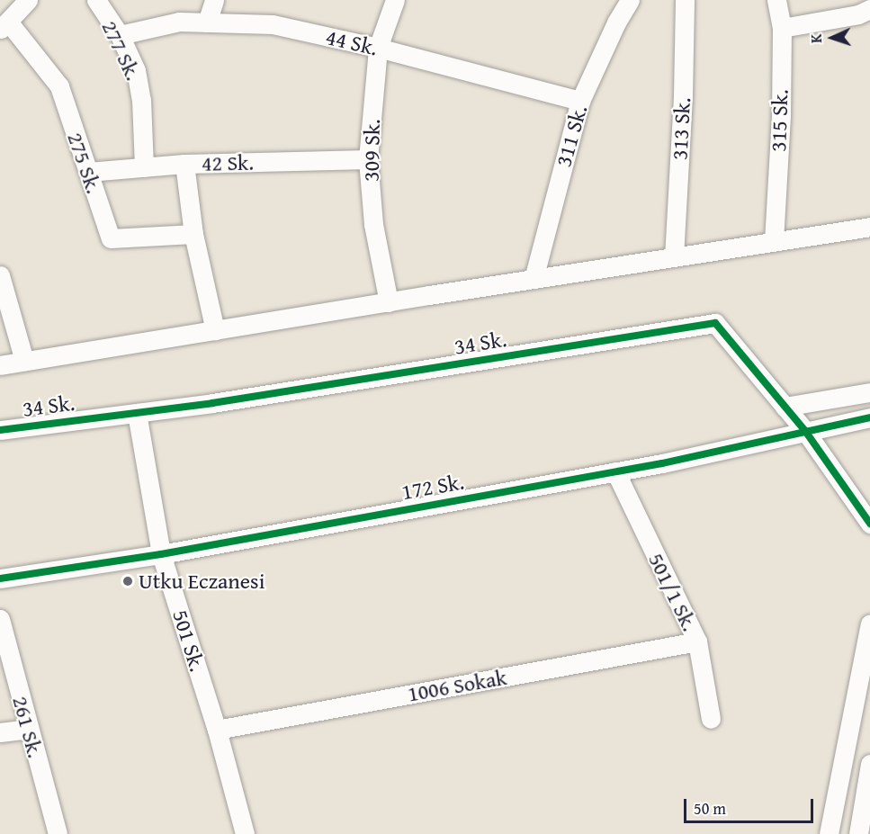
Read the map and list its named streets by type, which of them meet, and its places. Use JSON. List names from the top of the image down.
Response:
{
  "streets": {
    "street": [
      "44 Sk.",
      "277 Sk.",
      "315 Sk.",
      "313 Sk.",
      "311 Sk.",
      "309 Sk.",
      "275 Sk.",
      "42 Sk.",
      "34 Sk.",
      "172 Sk.",
      "501/1 Sk.",
      "501 Sk.",
      "1006 Sokak",
      "261 Sk."
    ]
  },
  "crossings": [
    ["44 Sk.", "277 Sk."],
    ["44 Sk.", "311 Sk."],
    ["44 Sk.", "309 Sk."],
    ["277 Sk.", "42 Sk."],
    ["309 Sk.", "42 Sk."],
    ["275 Sk.", "42 Sk."],
    ["34 Sk.", "172 Sk."],
    ["34 Sk.", "501 Sk."],
    ["172 Sk.", "501/1 Sk."],
    ["172 Sk.", "501 Sk."],
    ["501/1 Sk.", "1006 Sokak"],
    ["501 Sk.", "1006 Sokak"]
  ],
  "places": ["Utku Eczanesi"],
  "scale_bar": "50 m",
  "north": "left"
}
